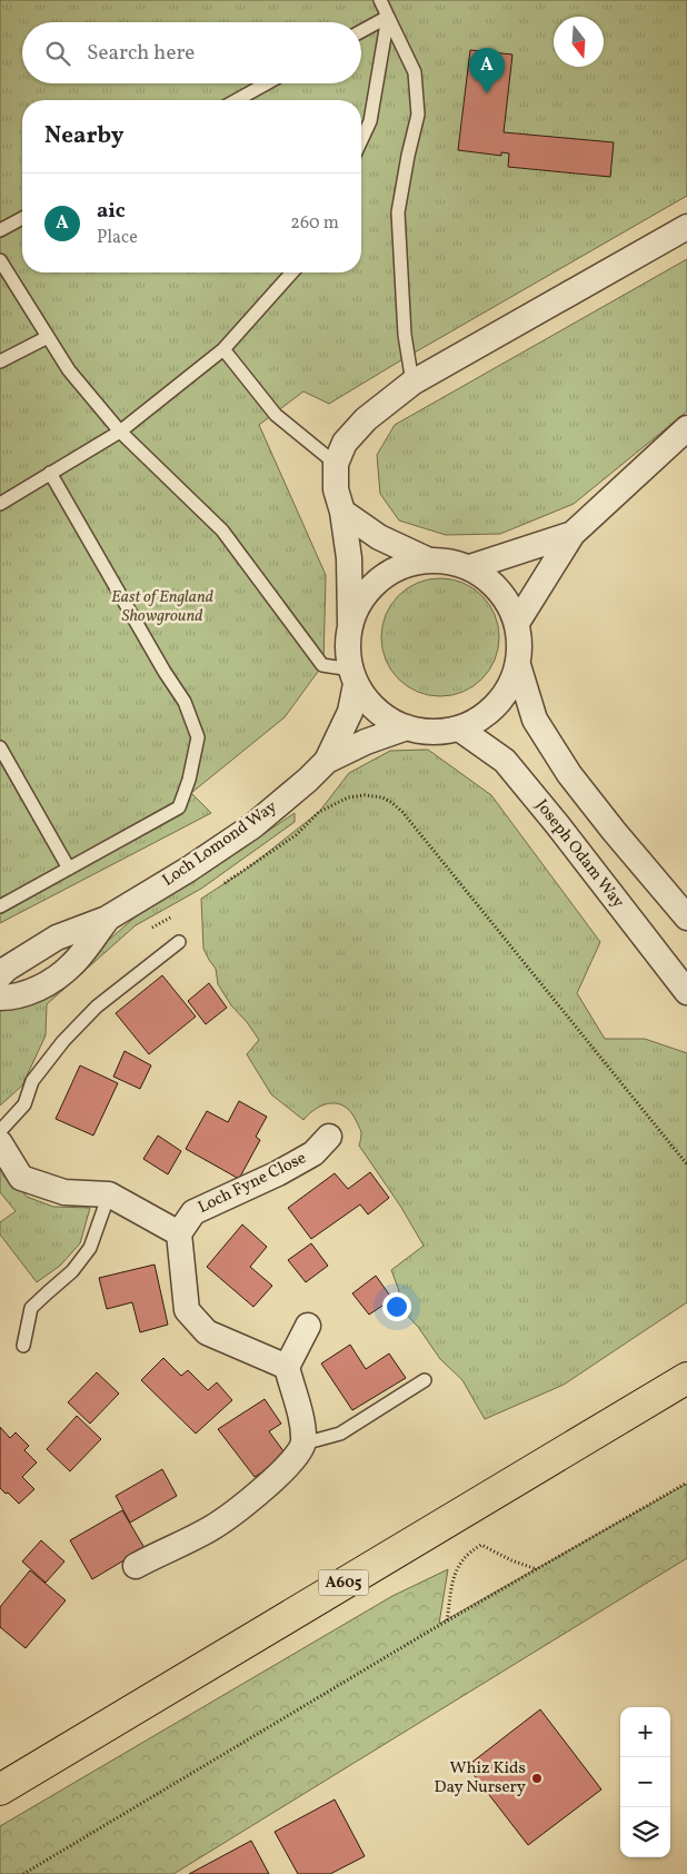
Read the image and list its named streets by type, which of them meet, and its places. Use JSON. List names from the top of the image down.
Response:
{
  "streets": {
    "main road": ["A605"],
    "street": ["Loch Lomond Way", "Joseph Odam Way", "Loch Fyne Close"]
  },
  "crossings": [
    ["Loch Lomond Way", "Joseph Odam Way"]
  ],
  "parks": ["East of England Showground"],
  "places": ["Whiz Kids Day Nursery"],
  "north": "bottom",
  "page": {
    "search": "Search here",
    "pins": "A",
    "heading": "Nearby",
    "list": [
      {
        "mark": "A",
        "name": "aic",
        "note": "Place",
        "value": "260 m"
      }
    ],
    "map_buttons": ["+", "−"]
  }
}
